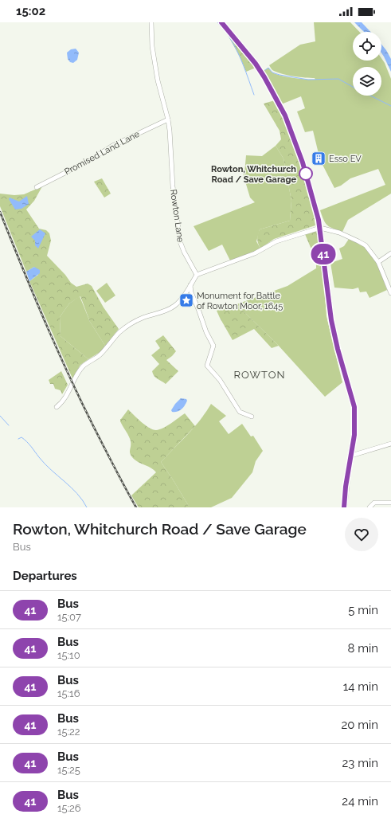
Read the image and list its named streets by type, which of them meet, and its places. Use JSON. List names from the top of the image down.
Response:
{
  "streets": {
    "street": ["Promised Land Lane", "Rowton Lane"]
  },
  "crossings": [
    ["Promised Land Lane", "Rowton Lane"]
  ],
  "districts": ["ROWTON"],
  "places": {
    "building": ["Esso EV"],
    "other": ["Rowton, Whitchurch Road / Save Garage"],
    "place": ["Monument for Battle of Rowton Moor, 1645"]
  },
  "lines": ["bus line 41"],
  "page": {
    "status": "15:02",
    "on_map": "41",
    "heading": [
      ["Rowton, Whitchurch Road / Save Garage", "Bus"],
      "Departures"
    ],
    "list": [
      {
        "mark": "41",
        "name": "Bus",
        "note": "15:07",
        "value": "5 min"
      },
      {
        "mark": "41",
        "name": "Bus",
        "note": "15:10",
        "value": "8 min"
      },
      {
        "mark": "41",
        "name": "Bus",
        "note": "15:16",
        "value": "14 min"
      },
      {
        "mark": "41",
        "name": "Bus",
        "note": "15:22",
        "value": "20 min"
      },
      {
        "mark": "41",
        "name": "Bus",
        "note": "15:25",
        "value": "23 min"
      },
      {
        "mark": "41",
        "name": "Bus",
        "note": "15:26",
        "value": "24 min"
      }
    ]
  }
}
